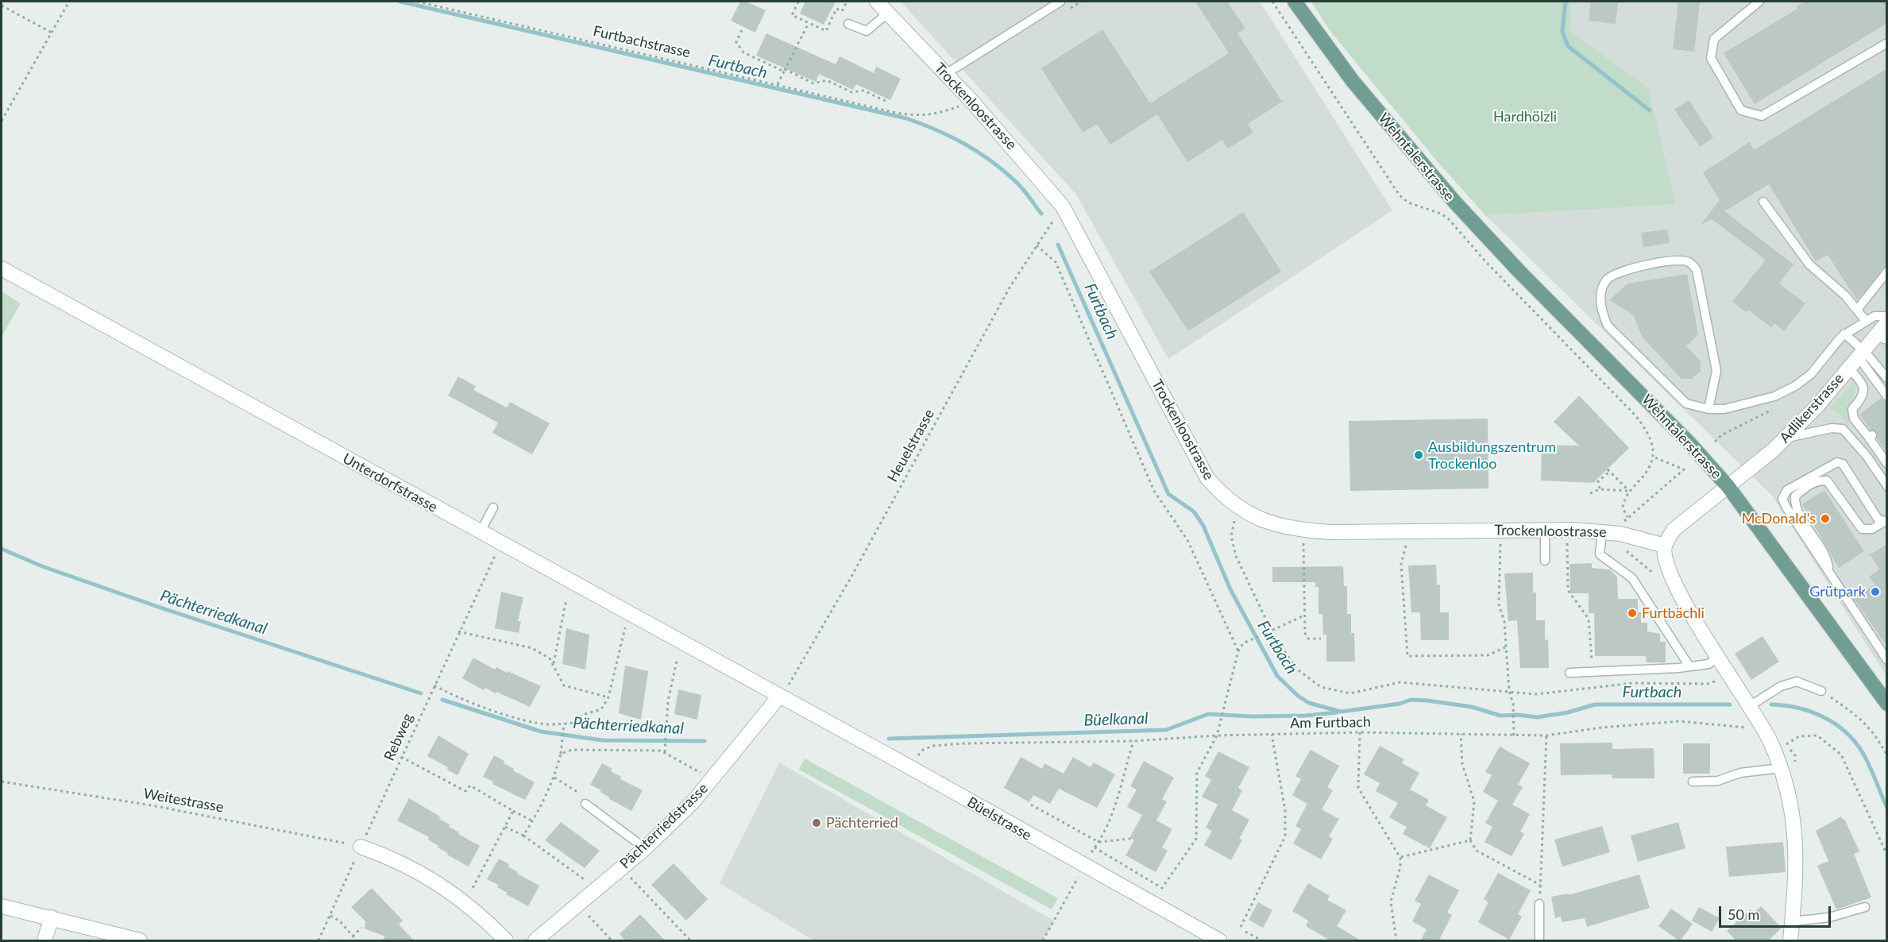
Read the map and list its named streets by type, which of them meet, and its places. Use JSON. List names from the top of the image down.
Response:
{
  "streets": {
    "main road": ["Wehntalerstrasse"],
    "street": [
      "Trockenloostrasse",
      "Adlikerstrasse",
      "Unterdorfstrasse",
      "Büelstrasse",
      "Pächterriedstrasse"
    ],
    "path": [
      "Furtbachstrasse",
      "Heuelstrasse",
      "Am Furtbach",
      "Rebweg",
      "Weitestrasse"
    ]
  },
  "crossings": [
    ["Furtbachstrasse", "Trockenloostrasse"],
    ["Trockenloostrasse", "Wehntalerstrasse"],
    ["Trockenloostrasse", "Heuelstrasse"],
    ["Wehntalerstrasse", "Adlikerstrasse"],
    ["Heuelstrasse", "Unterdorfstrasse"],
    ["Heuelstrasse", "Büelstrasse"],
    ["Heuelstrasse", "Pächterriedstrasse"],
    ["Unterdorfstrasse", "Rebweg"],
    ["Unterdorfstrasse", "Büelstrasse"],
    ["Unterdorfstrasse", "Pächterriedstrasse"],
    ["Rebweg", "Weitestrasse"],
    ["Büelstrasse", "Pächterriedstrasse"]
  ],
  "water": ["Furtbach", "Pächterriedkanal", "Büelkanal"],
  "parks": ["Hardhölzli"],
  "places": [
    "Ausbildungszentrum Trockenloo",
    "McDonald's",
    "Grütpark",
    "Furtbächli",
    "Pächterried"
  ],
  "scale_bar": "50 m"
}
